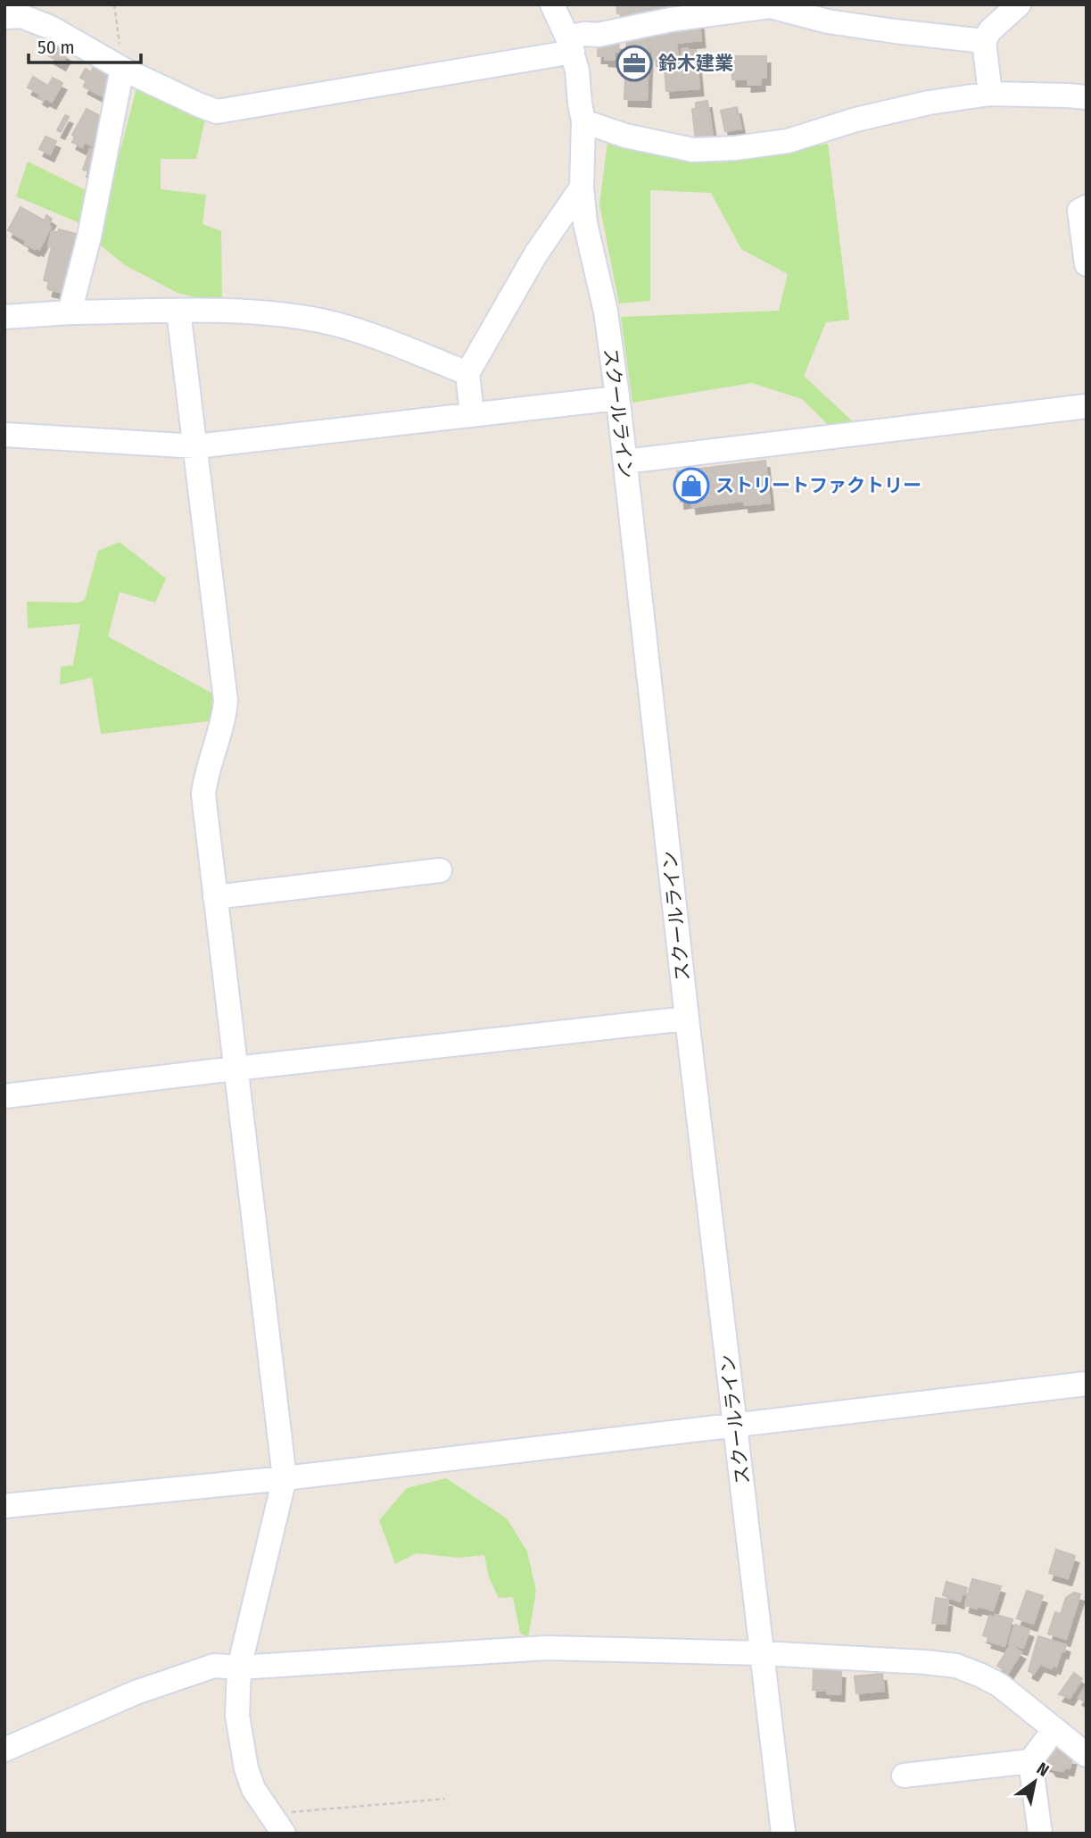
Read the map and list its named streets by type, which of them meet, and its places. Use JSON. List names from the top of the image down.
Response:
{
  "streets": {
    "street": ["スクールライン"]
  },
  "places": {
    "office": ["鈴木建業"],
    "shop": ["ストリートファクトリー"]
  },
  "scale_bar": "50 m",
  "north": "top right"
}
